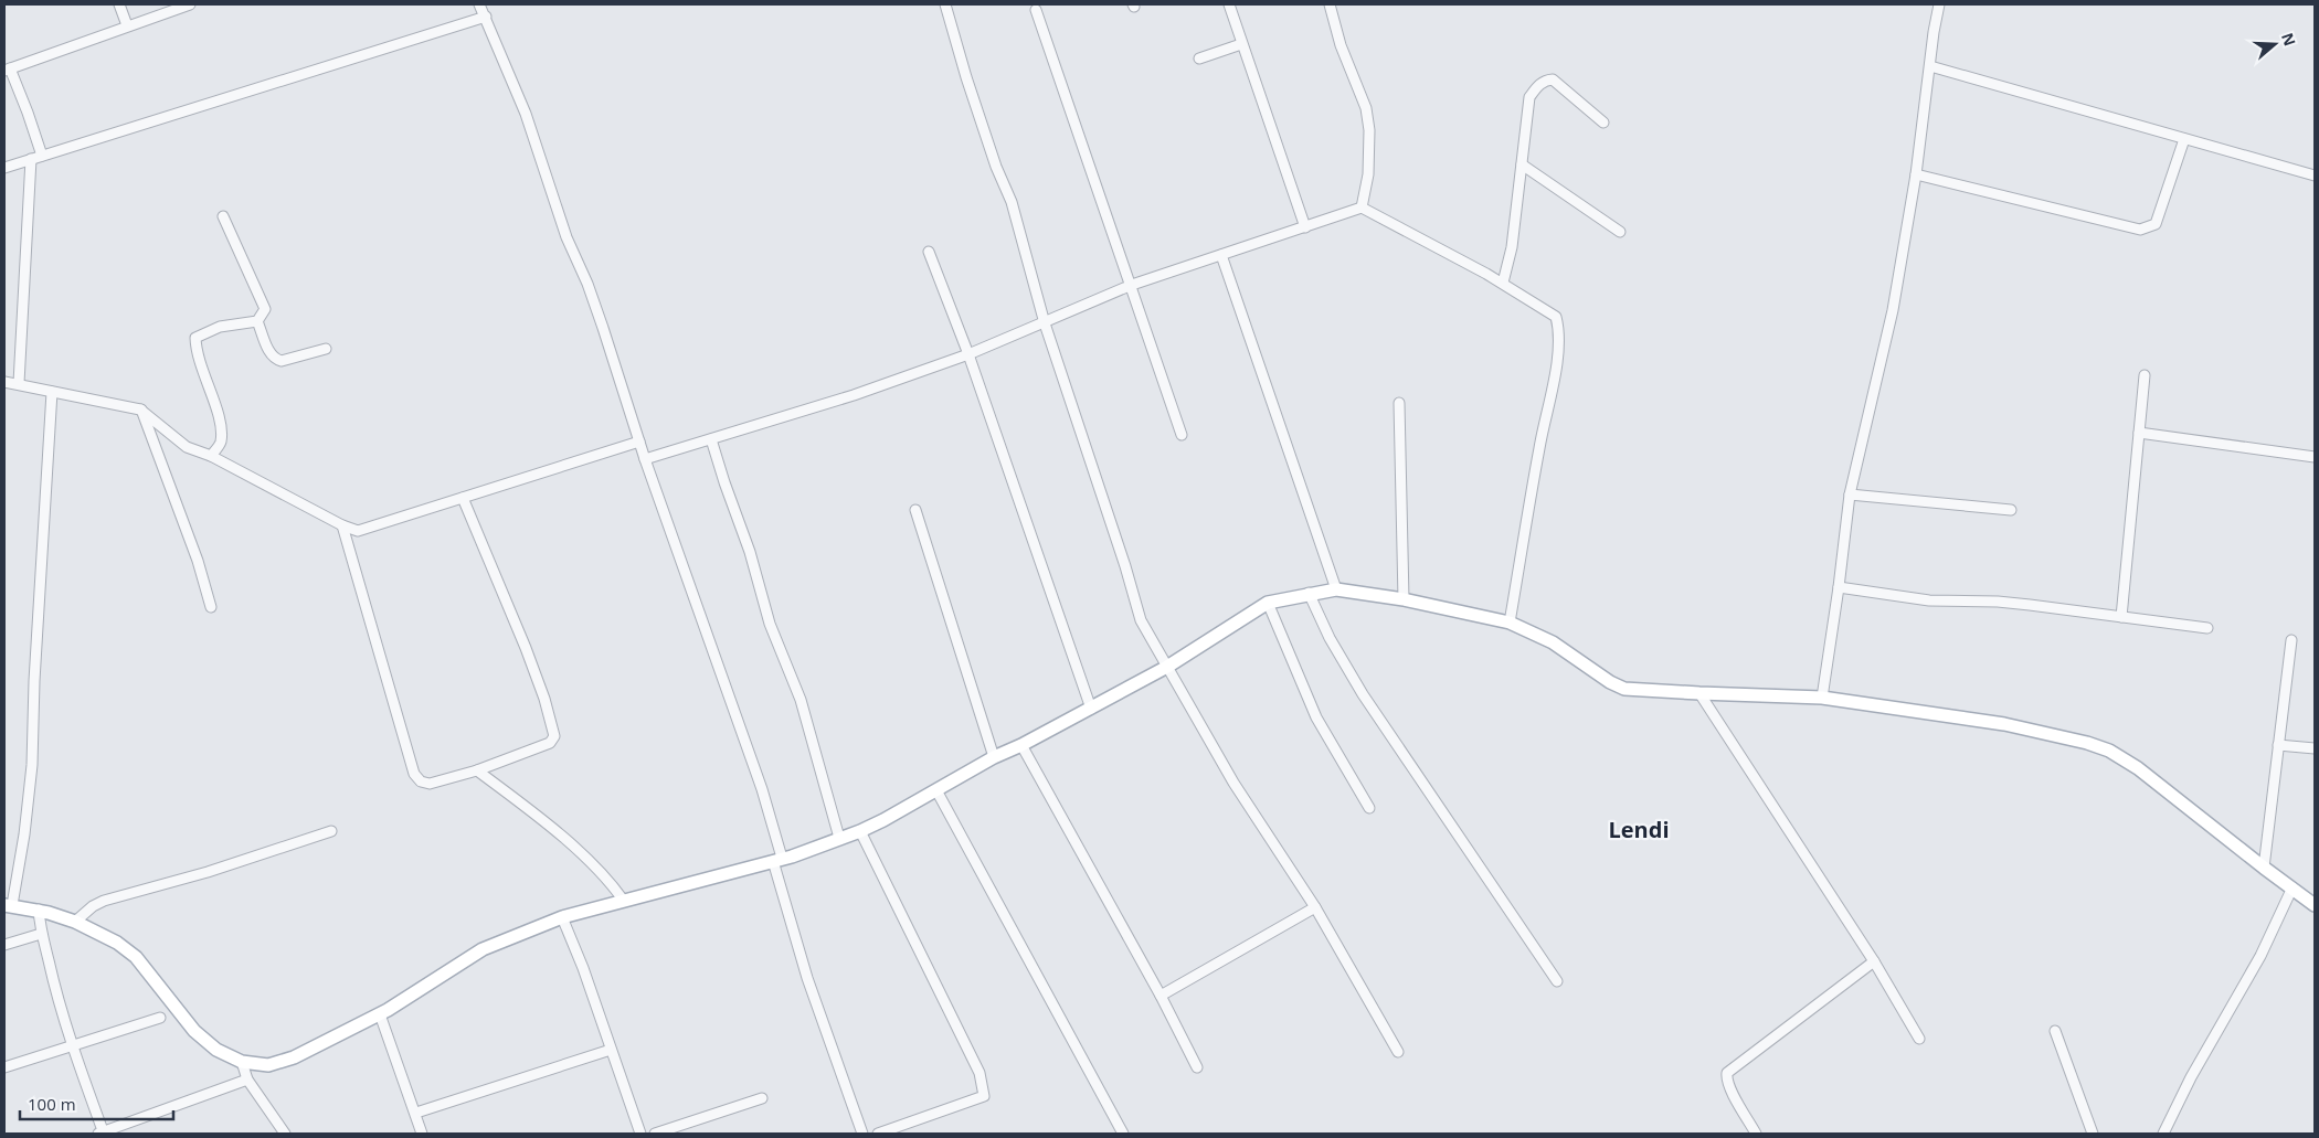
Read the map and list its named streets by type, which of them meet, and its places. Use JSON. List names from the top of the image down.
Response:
{
  "districts": ["Lendi"],
  "scale_bar": "100 m",
  "north": "right"
}
